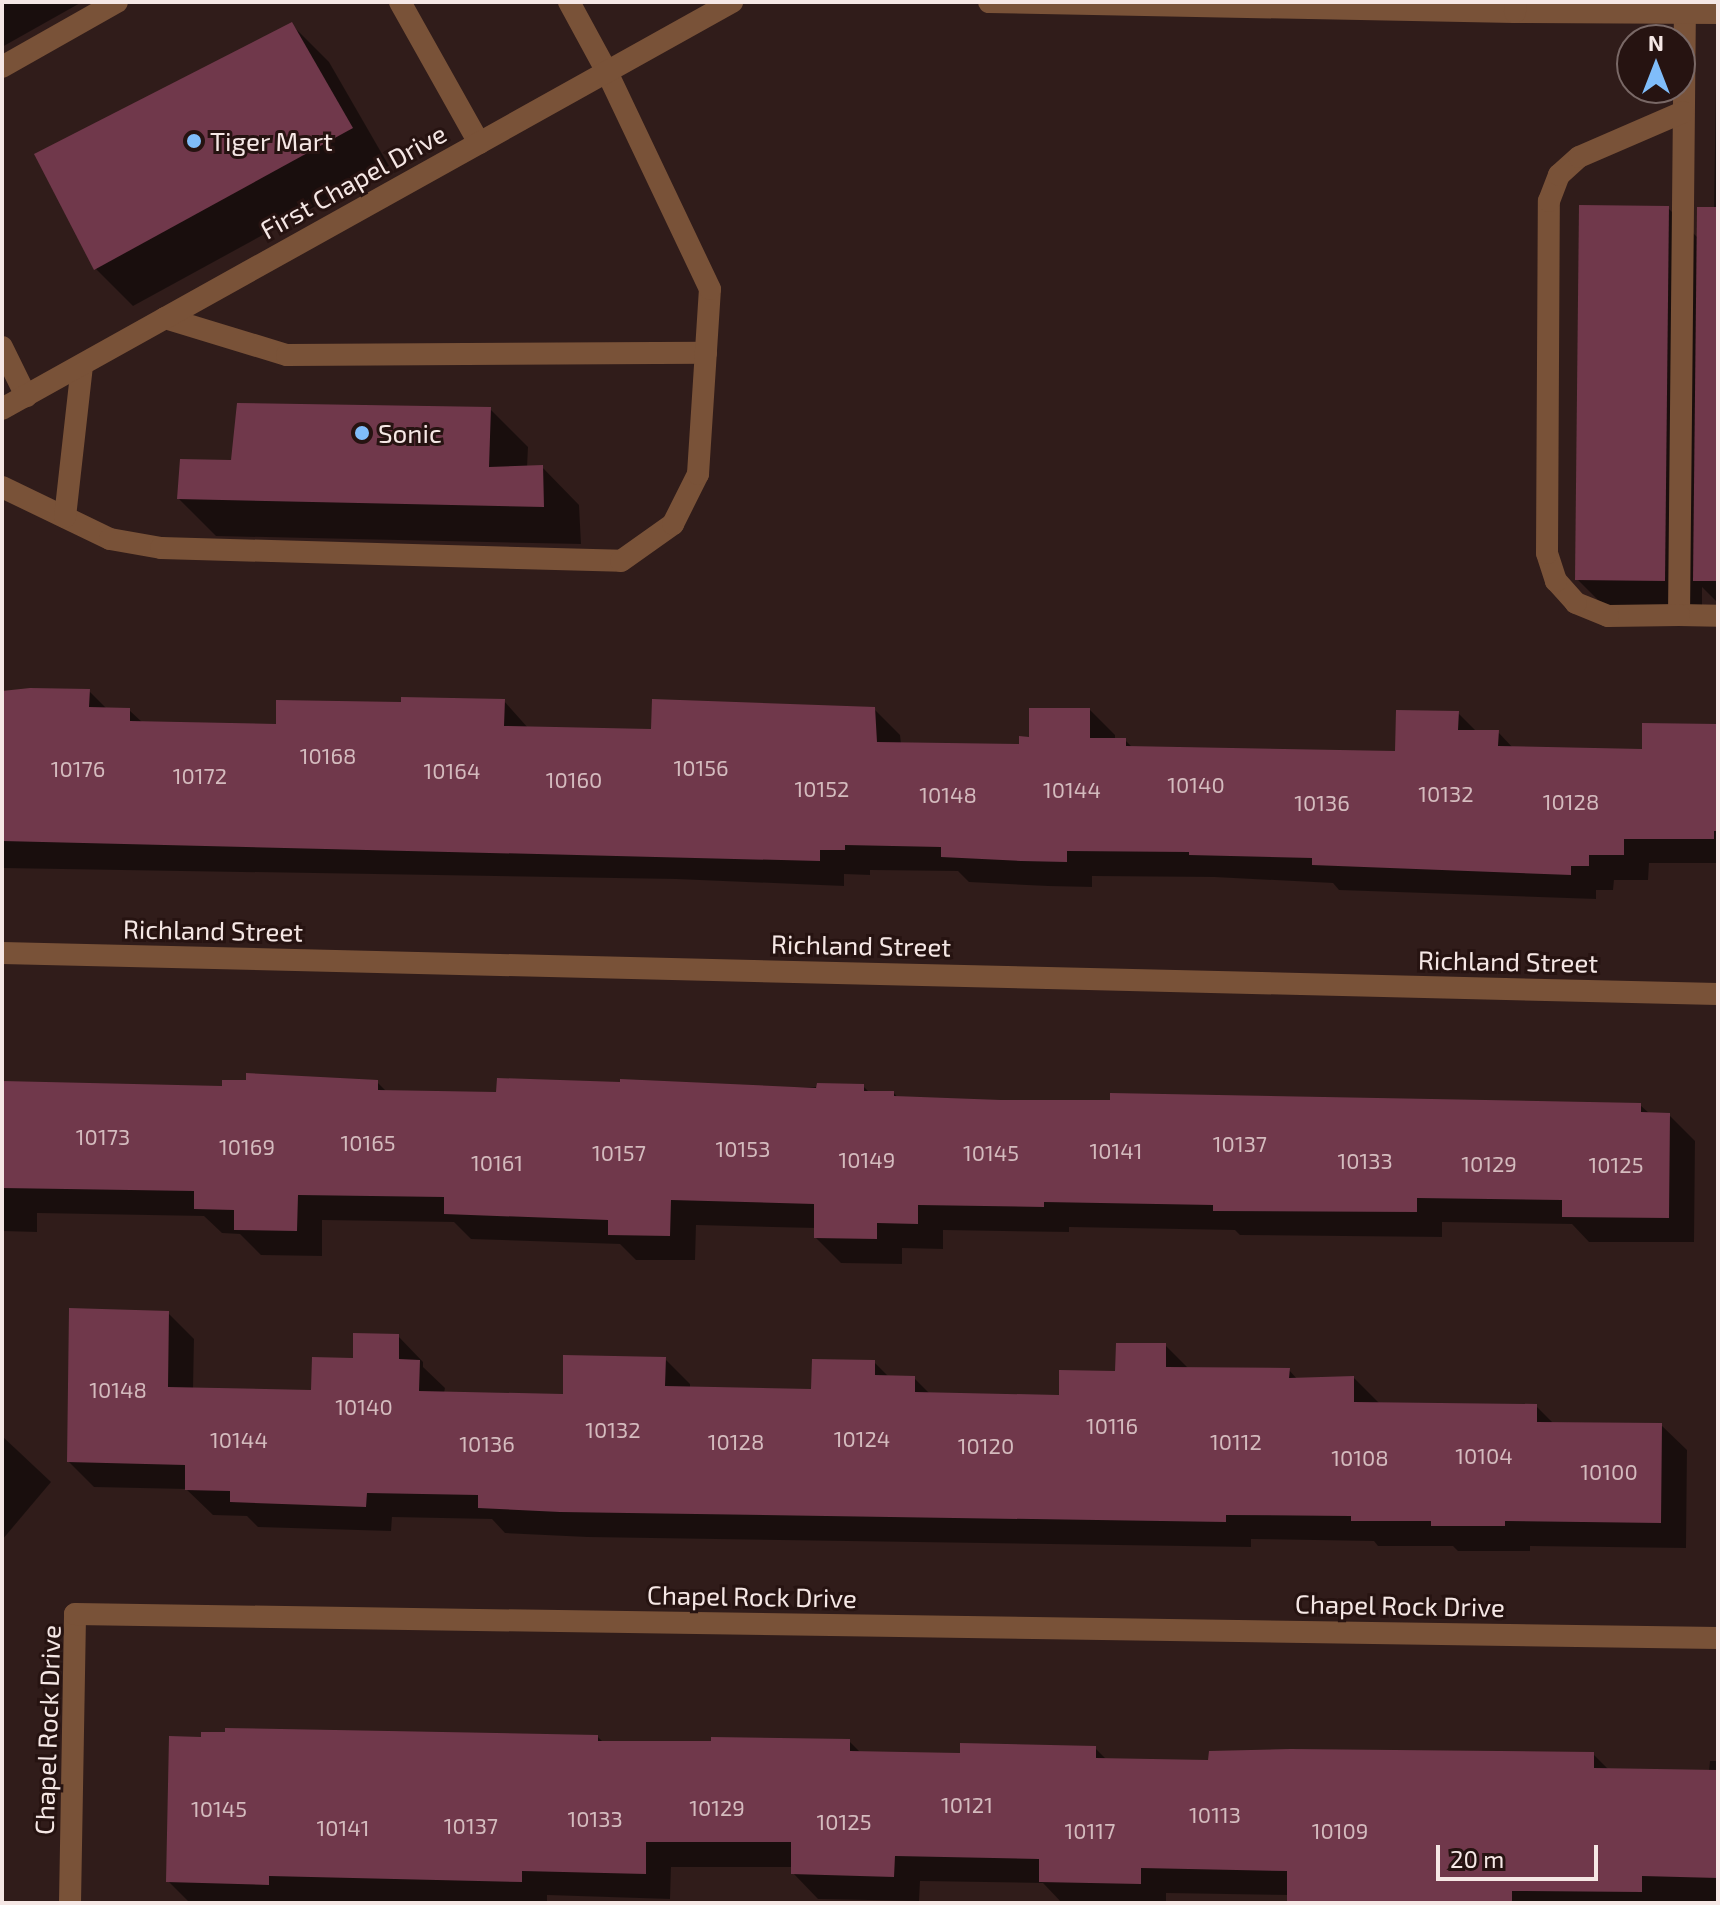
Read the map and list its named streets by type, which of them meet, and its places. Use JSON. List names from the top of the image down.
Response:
{
  "streets": {
    "street": ["First Chapel Drive", "Richland Street", "Chapel Rock Drive"]
  },
  "places": ["Tiger Mart", "Sonic"],
  "house_numbers": [
    "10168",
    "10156",
    "10176",
    "10164",
    "10172",
    "10160",
    "10140",
    "10152",
    "10144",
    "10132",
    "10148",
    "10128",
    "10136",
    "10173",
    "10165",
    "10137",
    "10169",
    "10153",
    "10141",
    "10157",
    "10145",
    "10149",
    "10133",
    "10161",
    "10129",
    "10125",
    "10148",
    "10140",
    "10116",
    "10132",
    "10124",
    "10144",
    "10128",
    "10112",
    "10136",
    "10120",
    "10104",
    "10108",
    "10100",
    "10121",
    "10129",
    "10145",
    "10113",
    "10133",
    "10125",
    "10137",
    "10141",
    "10117",
    "10109"
  ],
  "scale_bar": "20 m",
  "north": "top"
}
